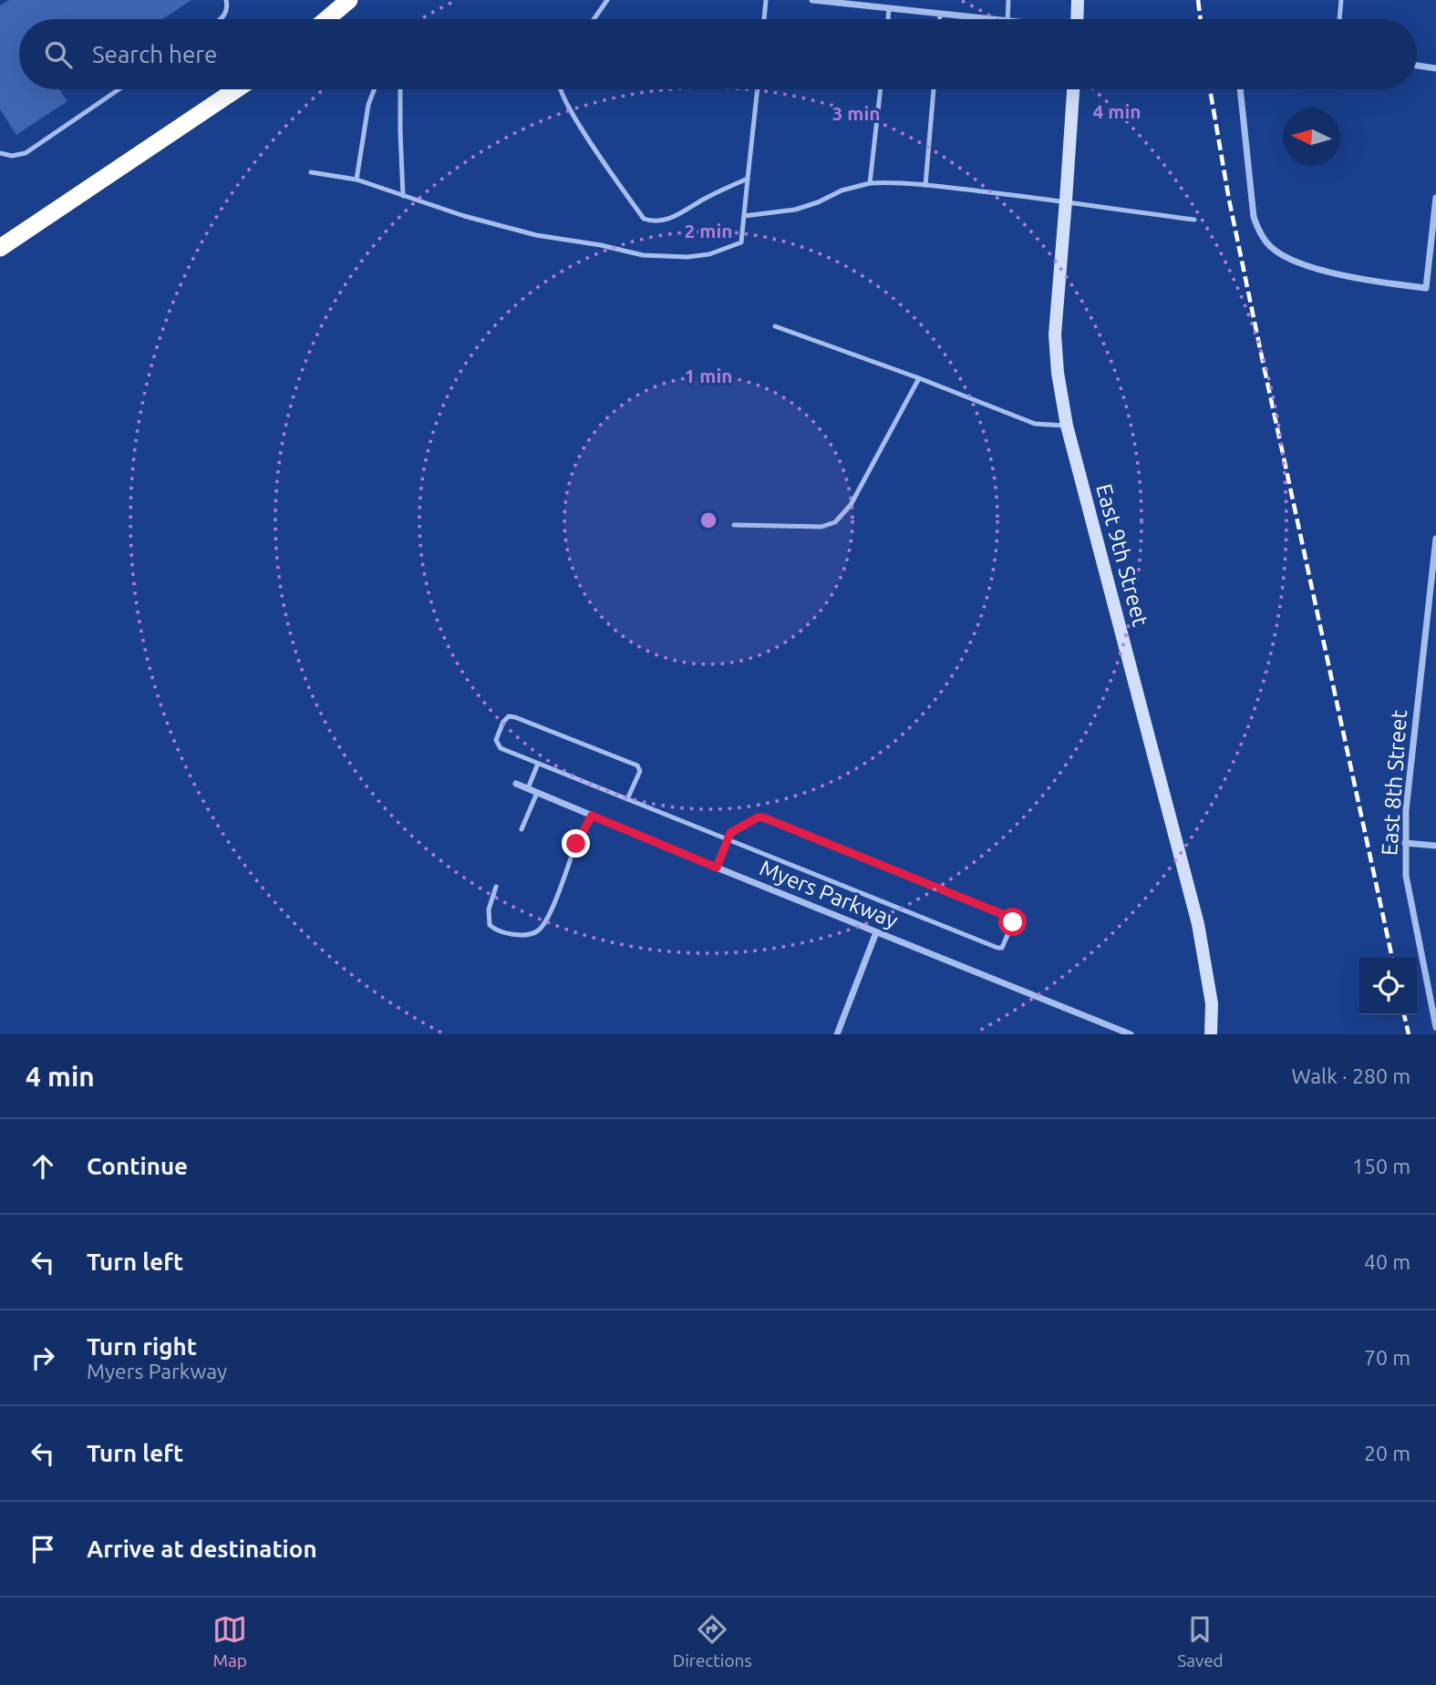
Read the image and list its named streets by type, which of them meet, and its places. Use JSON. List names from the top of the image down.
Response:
{
  "streets": {
    "street": ["East 9th Street", "East 8th Street", "Myers Parkway"]
  },
  "north": "left",
  "page": {
    "search": "Search here",
    "heading": ["4 min", "Walk · 280 m"],
    "list": [
      ["Continue", "150 m"],
      ["Turn left", "40 m"],
      ["Turn right", "Myers Parkway", "70 m"],
      ["Turn left", "20 m"],
      "Arrive at destination"
    ],
    "nav": ["Map", "Directions", "Saved"]
  },
  "rings": [
    "4 min",
    "3 min",
    "2 min",
    "1 min"
  ]
}
